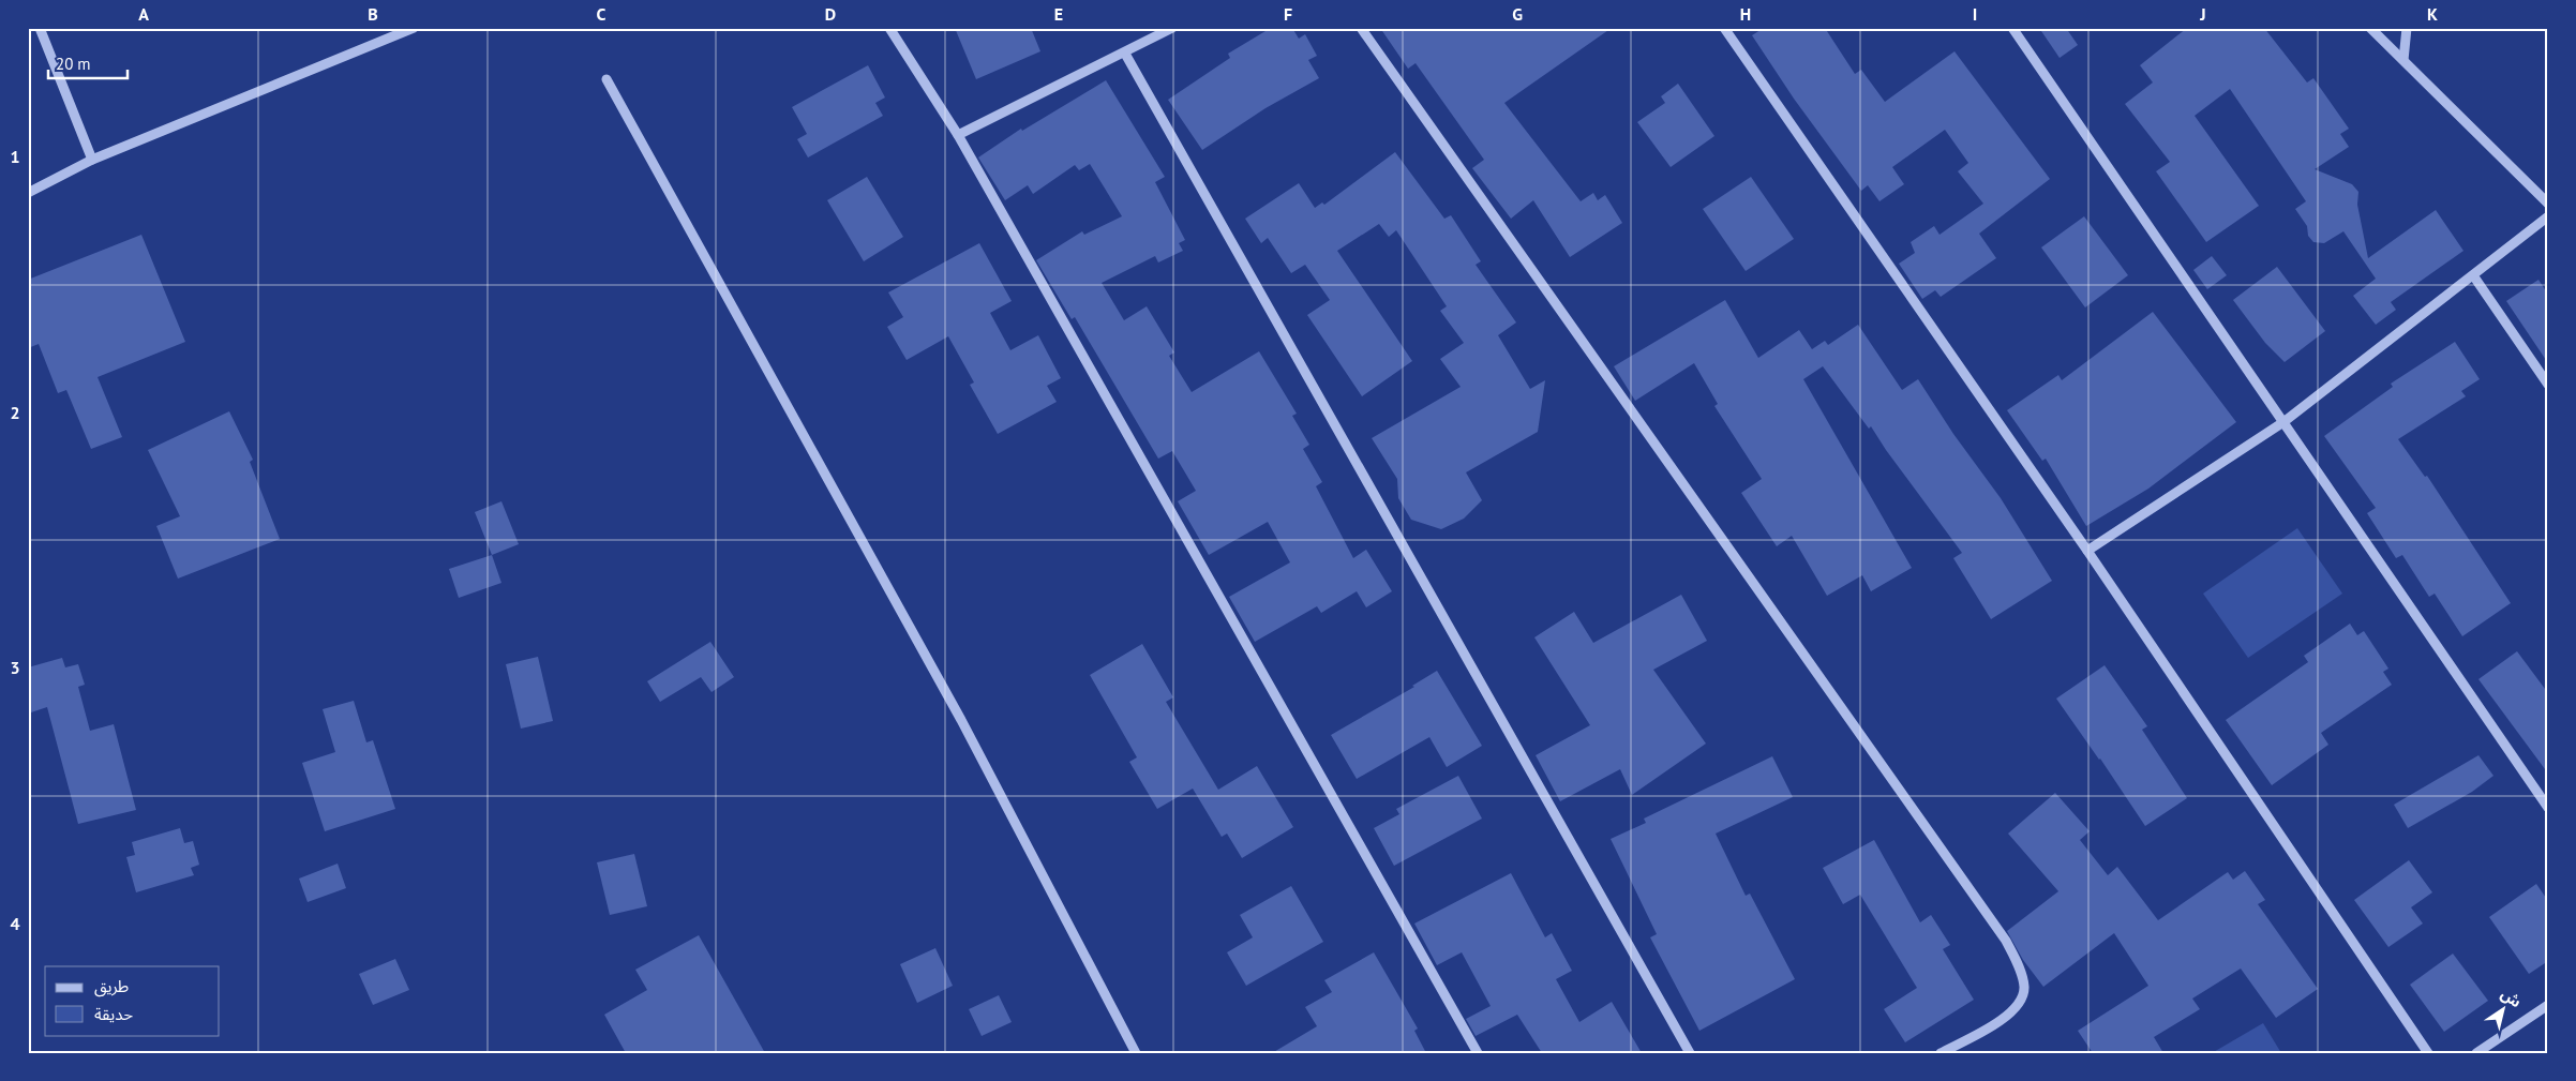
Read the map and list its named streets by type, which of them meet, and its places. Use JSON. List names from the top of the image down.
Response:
{
  "legend": ["طريق", "حديقة"],
  "scale_bar": "20 m",
  "north": "top right",
  "grid": {
    "columns": [
      "A",
      "B",
      "C",
      "D",
      "E",
      "F",
      "G",
      "H",
      "I",
      "J",
      "K"
    ],
    "rows": [
      "1",
      "2",
      "3",
      "4"
    ]
  }
}
